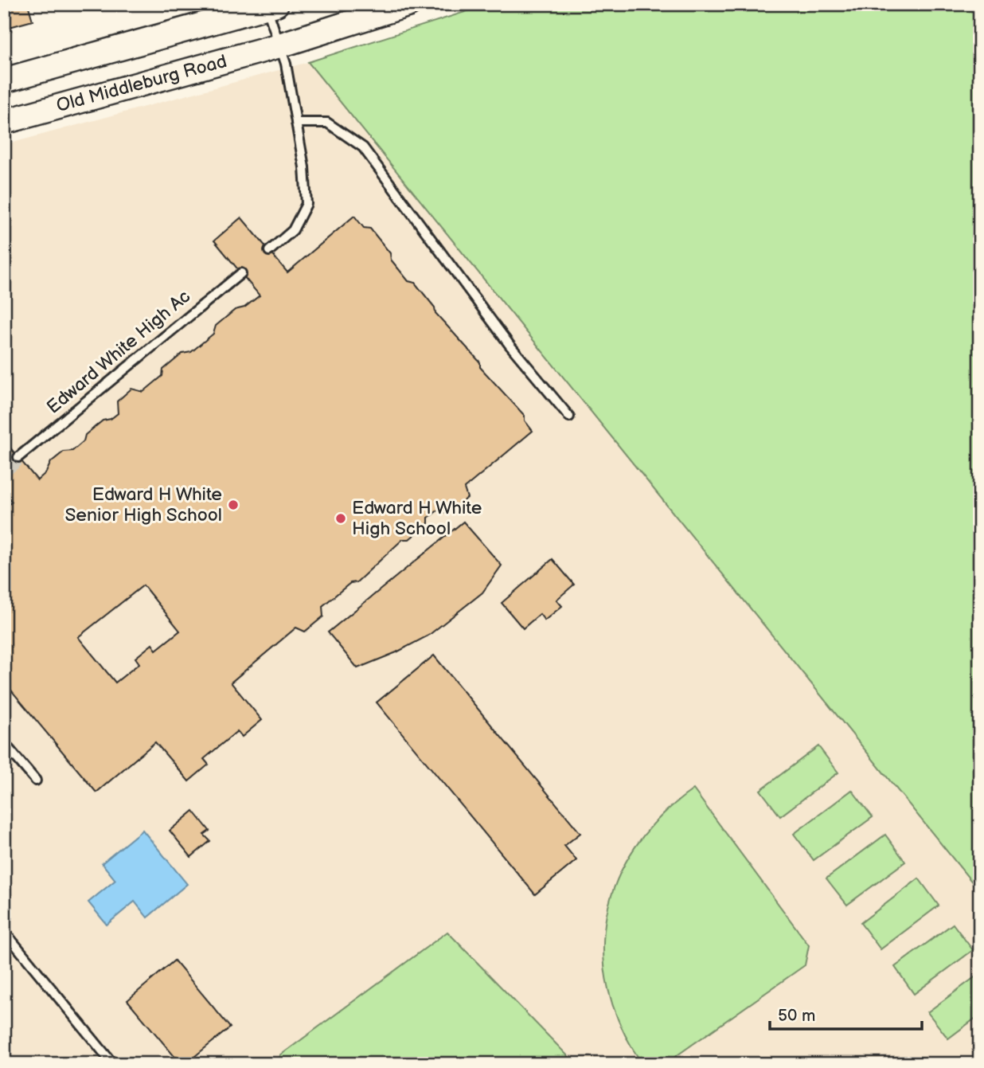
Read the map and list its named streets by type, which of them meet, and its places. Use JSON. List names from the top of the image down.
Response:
{
  "streets": {
    "main road": ["Old Middleburg Road"],
    "lane": ["Edward White High Ac"]
  },
  "places": ["Edward H White Senior High School", "Edward H White High School"],
  "scale_bar": "50 m"
}
